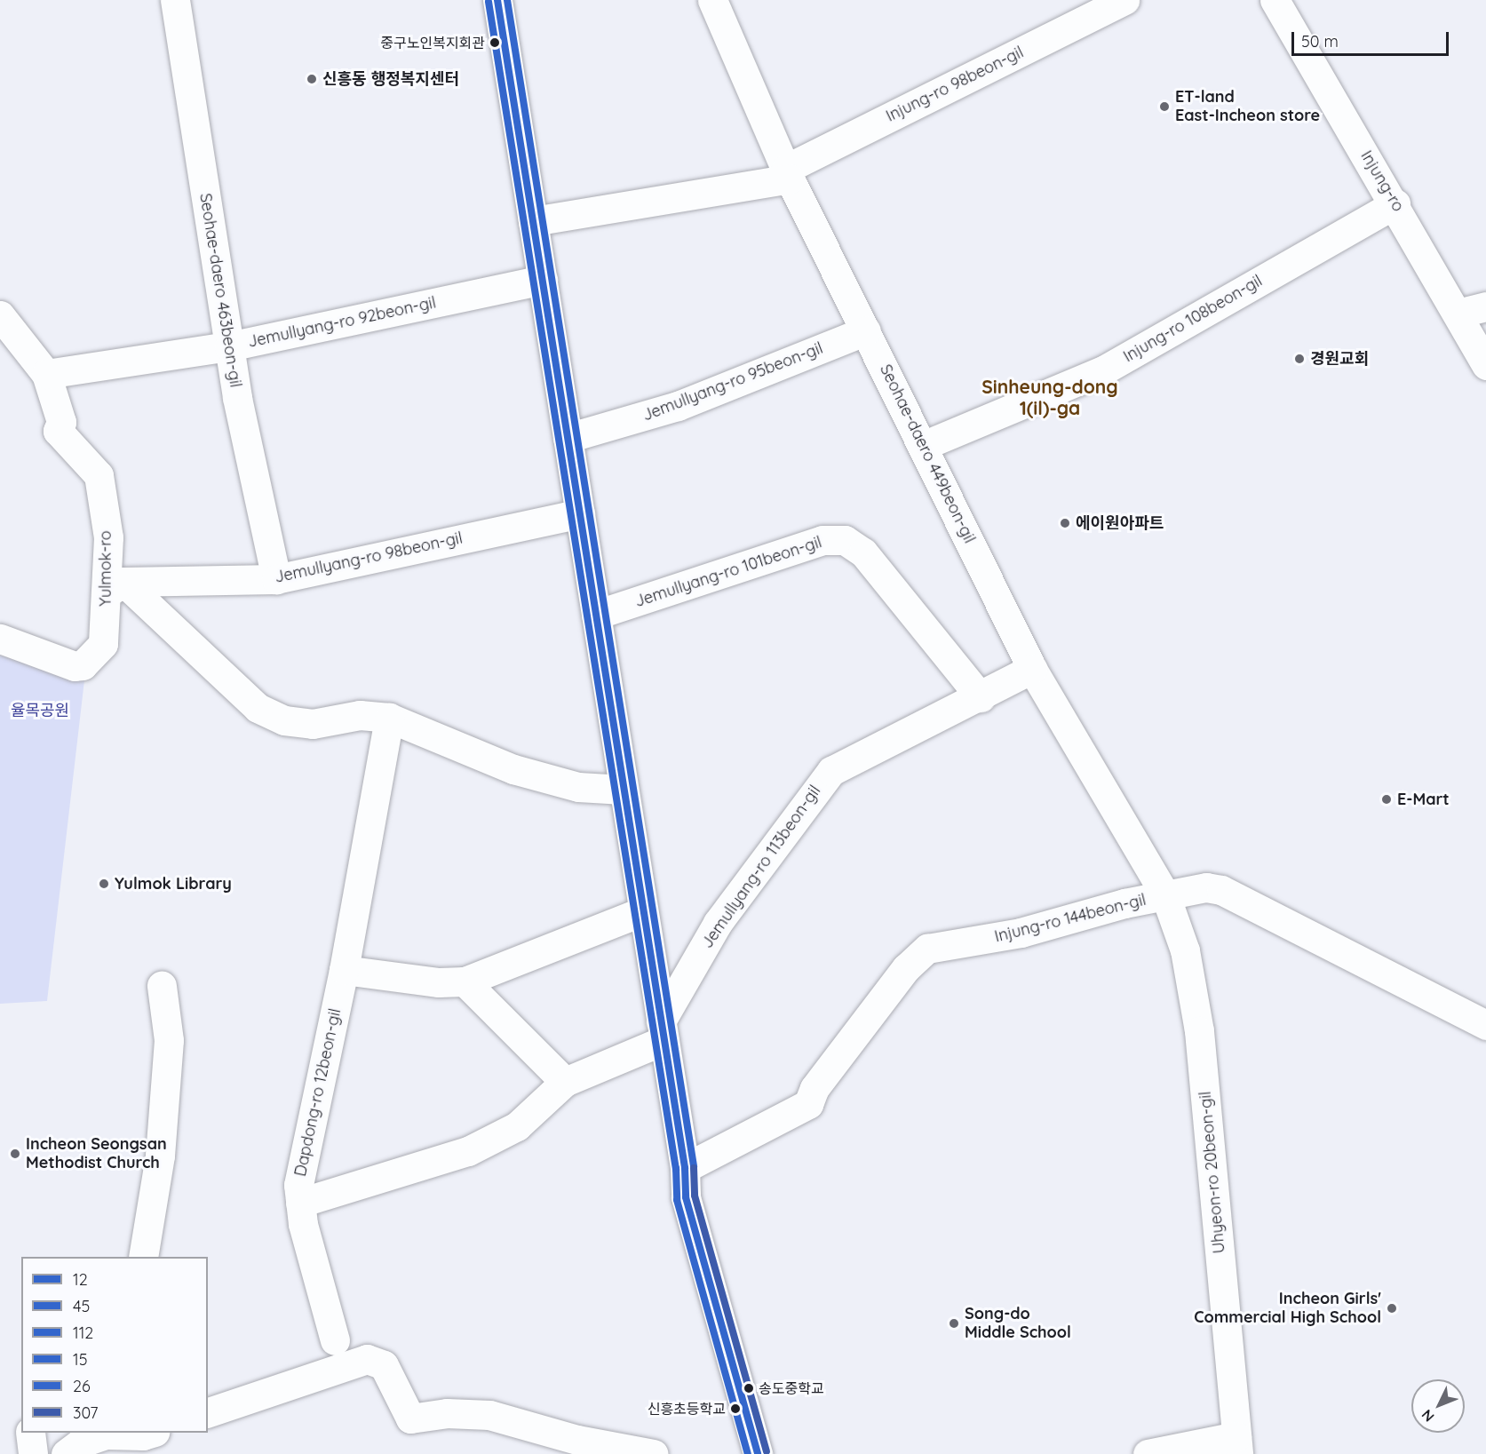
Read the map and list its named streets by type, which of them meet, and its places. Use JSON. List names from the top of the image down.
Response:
{
  "streets": {
    "street": [
      "Injung-ro 98beon-gil",
      "Injung-ro",
      "Seohae-daero 463beon-gil",
      "Injung-ro 108beon-gil",
      "Jemullyang-ro 92beon-gil",
      "Jemullyang-ro 95beon-gil",
      "Seohae-daero 449beon-gil",
      "Jemullyang-ro 98beon-gil",
      "Yulmok-ro",
      "Jemullyang-ro 101beon-gil",
      "Jemullyang-ro 113beon-gil",
      "Injung-ro 144beon-gil",
      "Dapdong-ro 12beon-gil",
      "Uhyeon-ro 20beon-gil"
    ]
  },
  "crossings": [
    ["Injung-ro 98beon-gil", "Seohae-daero 449beon-gil"],
    ["Injung-ro", "Injung-ro 108beon-gil"],
    ["Seohae-daero 463beon-gil", "Jemullyang-ro 92beon-gil"],
    ["Seohae-daero 463beon-gil", "Jemullyang-ro 98beon-gil"],
    ["Injung-ro 108beon-gil", "Seohae-daero 449beon-gil"],
    ["Jemullyang-ro 92beon-gil", "Yulmok-ro"],
    ["Jemullyang-ro 95beon-gil", "Seohae-daero 449beon-gil"],
    ["Seohae-daero 449beon-gil", "Jemullyang-ro 113beon-gil"],
    ["Seohae-daero 449beon-gil", "Injung-ro 144beon-gil"],
    ["Seohae-daero 449beon-gil", "Uhyeon-ro 20beon-gil"],
    ["Jemullyang-ro 98beon-gil", "Yulmok-ro"],
    ["Jemullyang-ro 101beon-gil", "Jemullyang-ro 113beon-gil"],
    ["Injung-ro 144beon-gil", "Uhyeon-ro 20beon-gil"]
  ],
  "districts": ["Sinheung-dong 1(il)-ga"],
  "parks": ["율목공원"],
  "places": [
    "중구노인복지회관",
    "신흥동 행정복지센터",
    "ET-land East-Incheon store",
    "경원교회",
    "에이원아파트",
    "E-Mart",
    "Yulmok Library",
    "Incheon Seongsan Methodist Church",
    "Incheon Girls' Commercial High School",
    "Song-do Middle School",
    "송도중학교",
    "신흥초등학교"
  ],
  "lines": [
    "transit line 12",
    "transit line 112",
    "transit line 45",
    "transit line 15",
    "transit line 26",
    "transit line 307"
  ],
  "legend": [
    "12",
    "45",
    "112",
    "15",
    "26",
    "307"
  ],
  "scale_bar": "50 m",
  "north": "bottom left"
}
